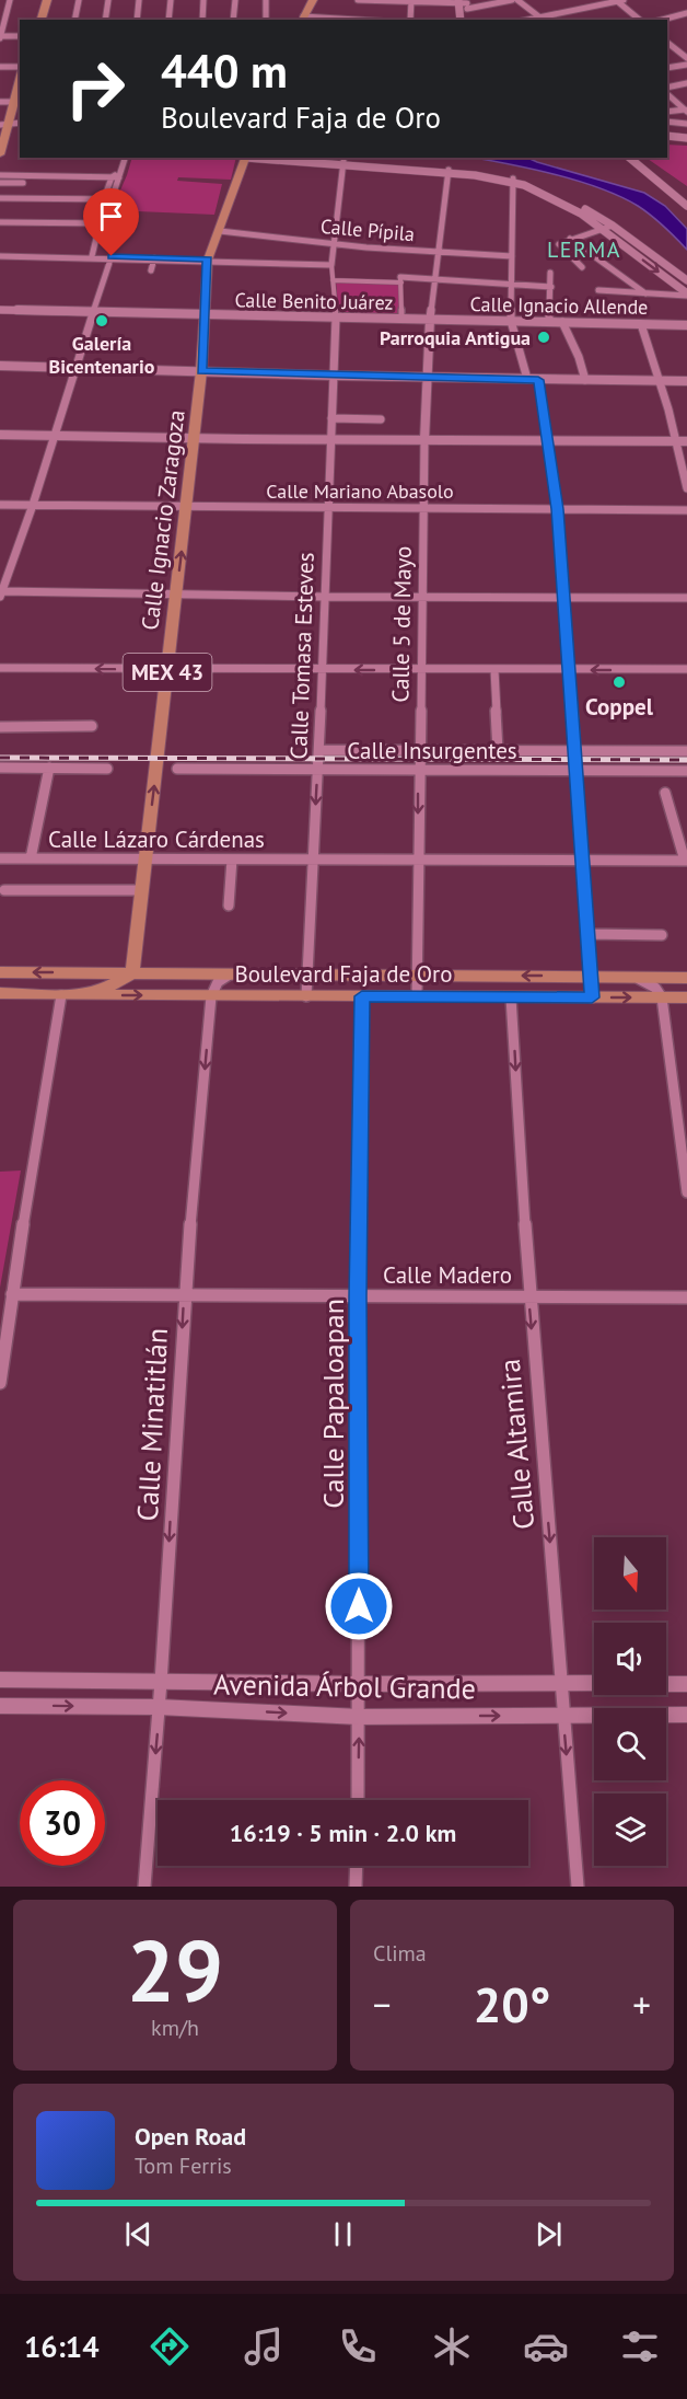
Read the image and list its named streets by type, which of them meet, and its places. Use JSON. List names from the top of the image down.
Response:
{
  "streets": {
    "main road": ["Calle Ignacio Zaragoza", "MEX 43", "Boulevard Faja de Oro"],
    "street": [
      "Calle Pípila",
      "Calle Benito Juárez",
      "Calle Ignacio Allende",
      "Calle Mariano Abasolo",
      "Calle 5 de Mayo",
      "Calle Tomasa Esteves",
      "Calle Insurgentes",
      "Calle Lázaro Cárdenas",
      "Calle Madero",
      "Calle Papaloapan",
      "Calle Minatitlán",
      "Calle Altamira",
      "Avenida Árbol Grande"
    ]
  },
  "crossings": [
    ["Calle Pípila", "Calle Ignacio Zaragoza"],
    ["Calle Pípila", "Calle 5 de Mayo"],
    ["Calle Pípila", "MEX 43"],
    ["Calle Benito Juárez", "Calle Ignacio Allende"],
    ["Calle Benito Juárez", "Calle Ignacio Zaragoza"],
    ["Calle Benito Juárez", "Calle 5 de Mayo"],
    ["Calle Benito Juárez", "Calle Tomasa Esteves"],
    ["Calle Ignacio Allende", "Calle 5 de Mayo"],
    ["Calle Mariano Abasolo", "Calle Ignacio Zaragoza"],
    ["Calle Mariano Abasolo", "Calle 5 de Mayo"],
    ["Calle Mariano Abasolo", "Calle Tomasa Esteves"],
    ["Calle Ignacio Zaragoza", "MEX 43"],
    ["Calle Ignacio Zaragoza", "Calle Lázaro Cárdenas"],
    ["Calle Ignacio Zaragoza", "Boulevard Faja de Oro"],
    ["Calle 5 de Mayo", "Calle Insurgentes"],
    ["Calle 5 de Mayo", "Calle Lázaro Cárdenas"],
    ["Calle 5 de Mayo", "Boulevard Faja de Oro"],
    ["Calle Tomasa Esteves", "Calle Insurgentes"],
    ["Calle Tomasa Esteves", "Calle Lázaro Cárdenas"],
    ["Calle Tomasa Esteves", "Boulevard Faja de Oro"],
    ["Boulevard Faja de Oro", "Calle Papaloapan"],
    ["Boulevard Faja de Oro", "Calle Minatitlán"],
    ["Boulevard Faja de Oro", "Calle Altamira"],
    ["Calle Madero", "Calle Papaloapan"],
    ["Calle Madero", "Calle Minatitlán"],
    ["Calle Madero", "Calle Altamira"],
    ["Calle Papaloapan", "Avenida Árbol Grande"],
    ["Calle Minatitlán", "Avenida Árbol Grande"],
    ["Calle Altamira", "Avenida Árbol Grande"]
  ],
  "one_way": ["Calle Ignacio Zaragoza", "Calle Minatitlán", "Calle Altamira"],
  "districts": ["LERMA"],
  "places": ["Galería Bicentenario", "Parroquia Antigua", "Coppel"],
  "north": "bottom",
  "page": {
    "turn": ["440 m", "Boulevard Faja de Oro"],
    "limit": "30",
    "trip": "16:19 · 5 min · 2.0 km",
    "tile": [
      ["29", "km/h"],
      "Clima"
    ],
    "heat": ["−", "20°", "+"],
    "song": ["Open Road", "Tom Ferris"],
    "tabs": "16:14"
  }
}
